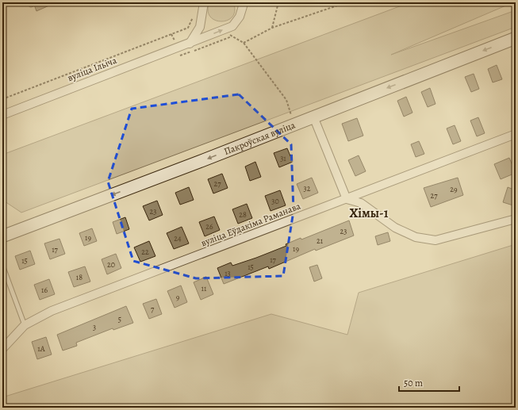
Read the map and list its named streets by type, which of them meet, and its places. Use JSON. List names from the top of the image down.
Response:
{
  "streets": {
    "street": ["вуліца Ільіча", "Пакроўская вуліца", "вуліца Еўдакіма Раманава"]
  },
  "one_way": ["Пакроўская вуліца"],
  "districts": ["Хімы-1"],
  "house_numbers": [
    "31",
    "27",
    "32",
    "29",
    "27",
    "30",
    "23",
    "28",
    "26",
    "23",
    "19",
    "24",
    "21",
    "19",
    "17",
    "22",
    "17",
    "15",
    "20",
    "15",
    "13",
    "18",
    "11",
    "16",
    "9",
    "7",
    "5",
    "3",
    "1А"
  ],
  "scale_bar": "50 m"
}
